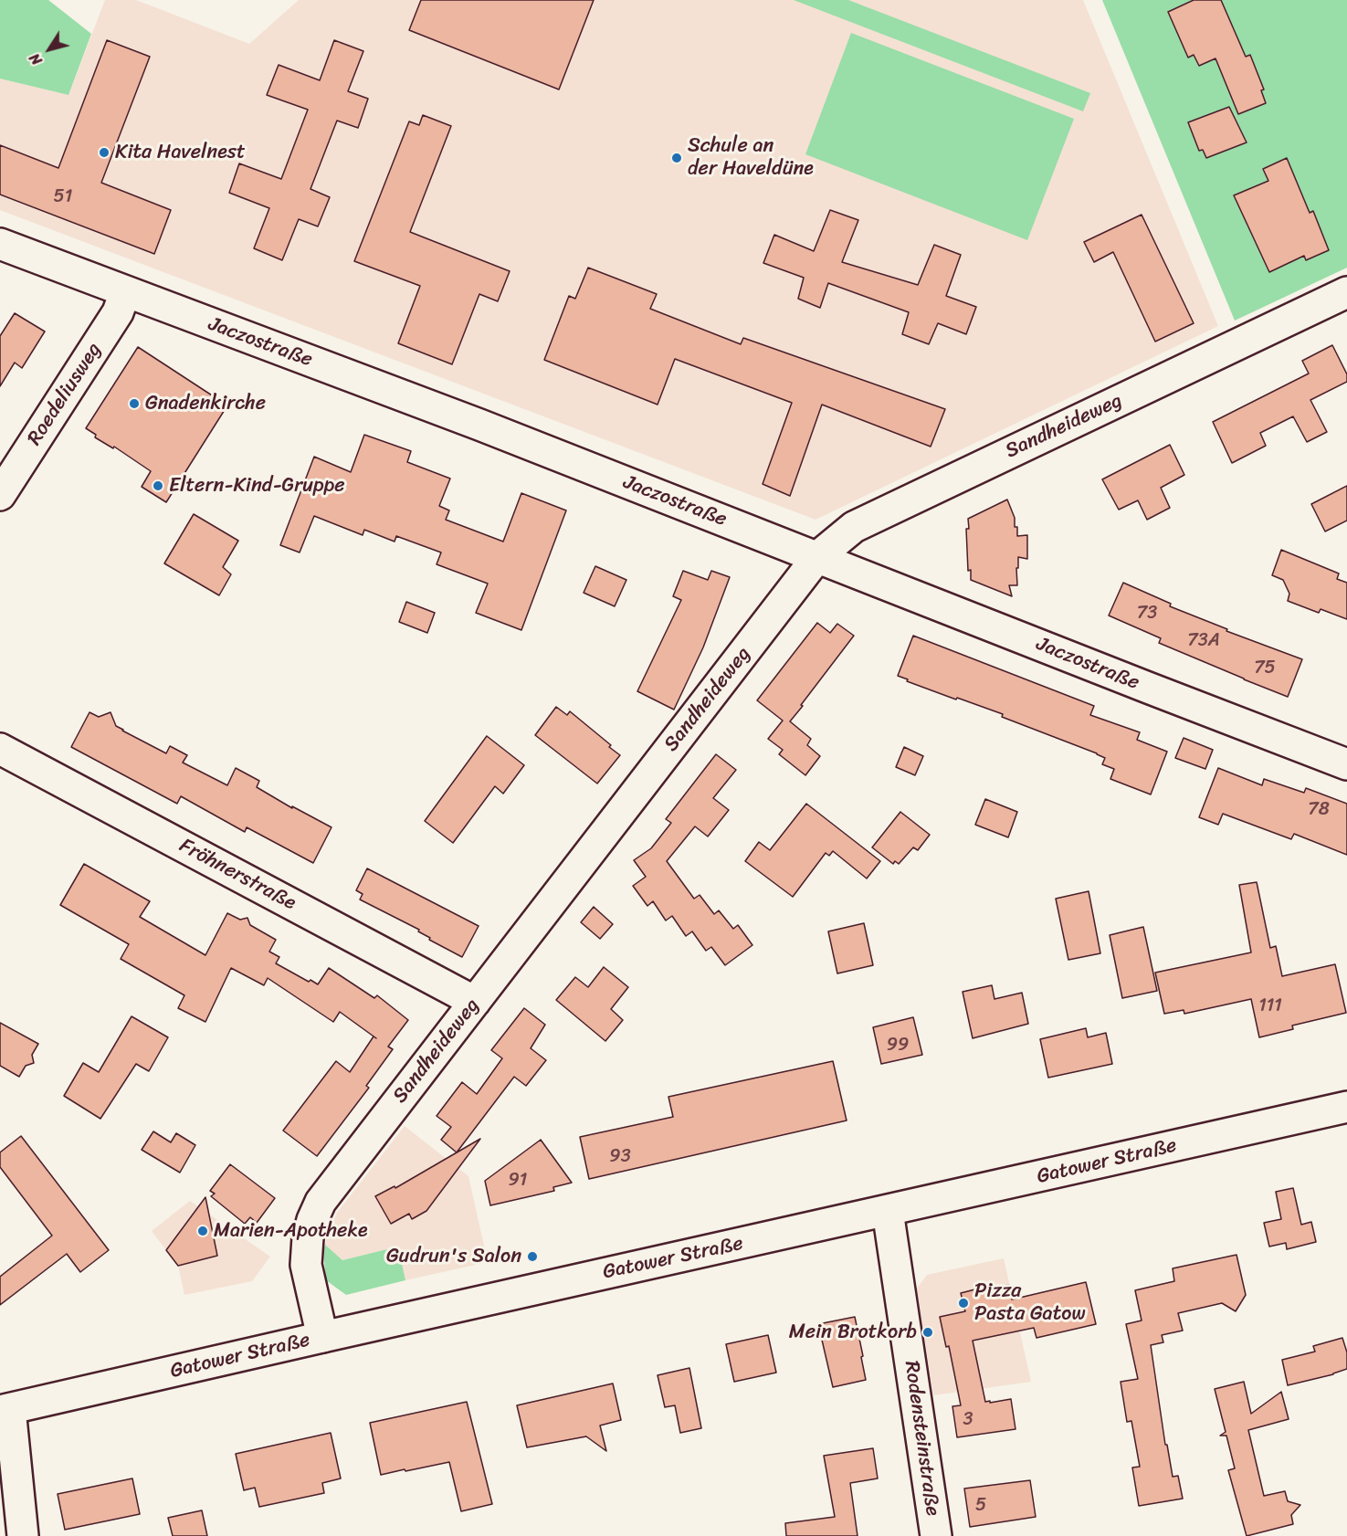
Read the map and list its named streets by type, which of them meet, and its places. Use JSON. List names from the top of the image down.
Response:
{
  "streets": {
    "street": [
      "Jaczostraße",
      "Roedeliusweg",
      "Sandheideweg",
      "Fröhnerstraße",
      "Gatower Straße",
      "Rodensteinstraße"
    ]
  },
  "crossings": [
    ["Jaczostraße", "Roedeliusweg"],
    ["Jaczostraße", "Sandheideweg"],
    ["Sandheideweg", "Fröhnerstraße"],
    ["Sandheideweg", "Gatower Straße"],
    ["Gatower Straße", "Rodensteinstraße"]
  ],
  "places": [
    "Kita Havelnest",
    "Schule an der Haveldüne",
    "Gnadenkirche",
    "Eltern-Kind-Gruppe",
    "Marien-Apotheke",
    "Gudrun's Salon",
    "Pizza Pasta Gatow",
    "Mein Brotkorb"
  ],
  "house_numbers": [
    "51",
    "73",
    "73A",
    "75",
    "78",
    "111",
    "99",
    "93",
    "91",
    "3",
    "5"
  ],
  "north": "bottom left"
}
